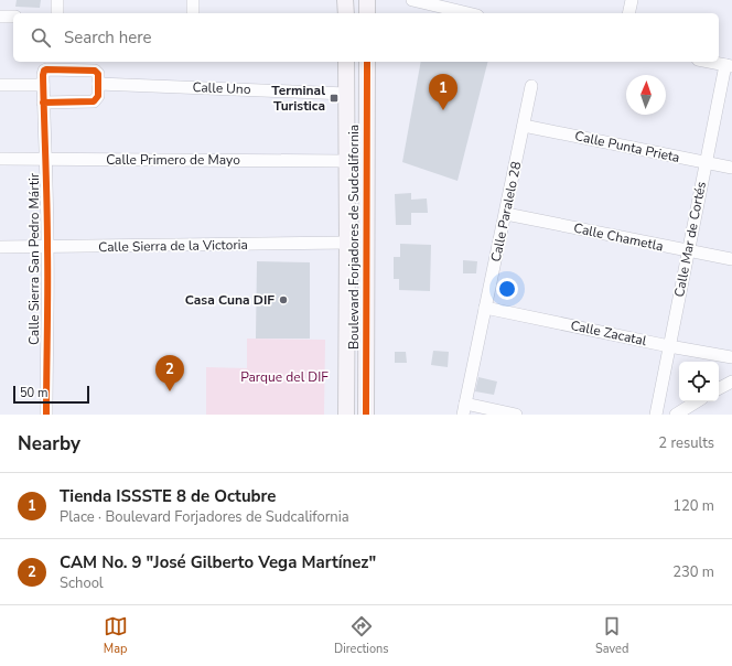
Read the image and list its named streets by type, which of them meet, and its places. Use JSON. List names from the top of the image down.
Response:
{
  "streets": {
    "main road": ["Boulevard Forjadores de Sudcalifornia"],
    "street": [
      "Calle Uno",
      "Calle Punta Prieta",
      "Calle Primero de Mayo",
      "Calle Paralelo 28",
      "Calle Chametla",
      "Calle Mar de Cortés",
      "Calle Sierra de la Victoria",
      "Calle Sierra San Pedro Mártir",
      "Calle Zacatal"
    ]
  },
  "crossings": [
    ["Calle Uno", "Boulevard Forjadores de Sudcalifornia"],
    ["Calle Uno", "Calle Sierra San Pedro Mártir"],
    ["Calle Punta Prieta", "Calle Paralelo 28"],
    ["Calle Punta Prieta", "Calle Mar de Cortés"],
    ["Calle Primero de Mayo", "Boulevard Forjadores de Sudcalifornia"],
    ["Calle Primero de Mayo", "Calle Sierra San Pedro Mártir"],
    ["Calle Paralelo 28", "Calle Chametla"],
    ["Calle Paralelo 28", "Calle Zacatal"],
    ["Boulevard Forjadores de Sudcalifornia", "Calle Sierra de la Victoria"],
    ["Calle Chametla", "Calle Mar de Cortés"],
    ["Calle Mar de Cortés", "Calle Zacatal"],
    ["Calle Sierra de la Victoria", "Calle Sierra San Pedro Mártir"]
  ],
  "parks": ["Parque del DIF"],
  "places": {
    "transit": ["Terminal Turistica"],
    "other": ["Casa Cuna DIF"]
  },
  "scale_bar": "50 m",
  "north": "top",
  "page": {
    "search": "Search here",
    "pins": ["1", "2"],
    "scale": "50 m",
    "heading": ["Nearby", "2 results"],
    "list": [
      {
        "mark": "1",
        "name": "Tienda ISSSTE 8 de Octubre",
        "note": "Place · Boulevard Forjadores de Sudcalifornia",
        "value": "120 m"
      },
      {
        "mark": "2",
        "name": "CAM No. 9 \"José Gilberto Vega Martínez\"",
        "note": "School",
        "value": "230 m"
      }
    ],
    "nav": ["Map", "Directions", "Saved"]
  }
}
